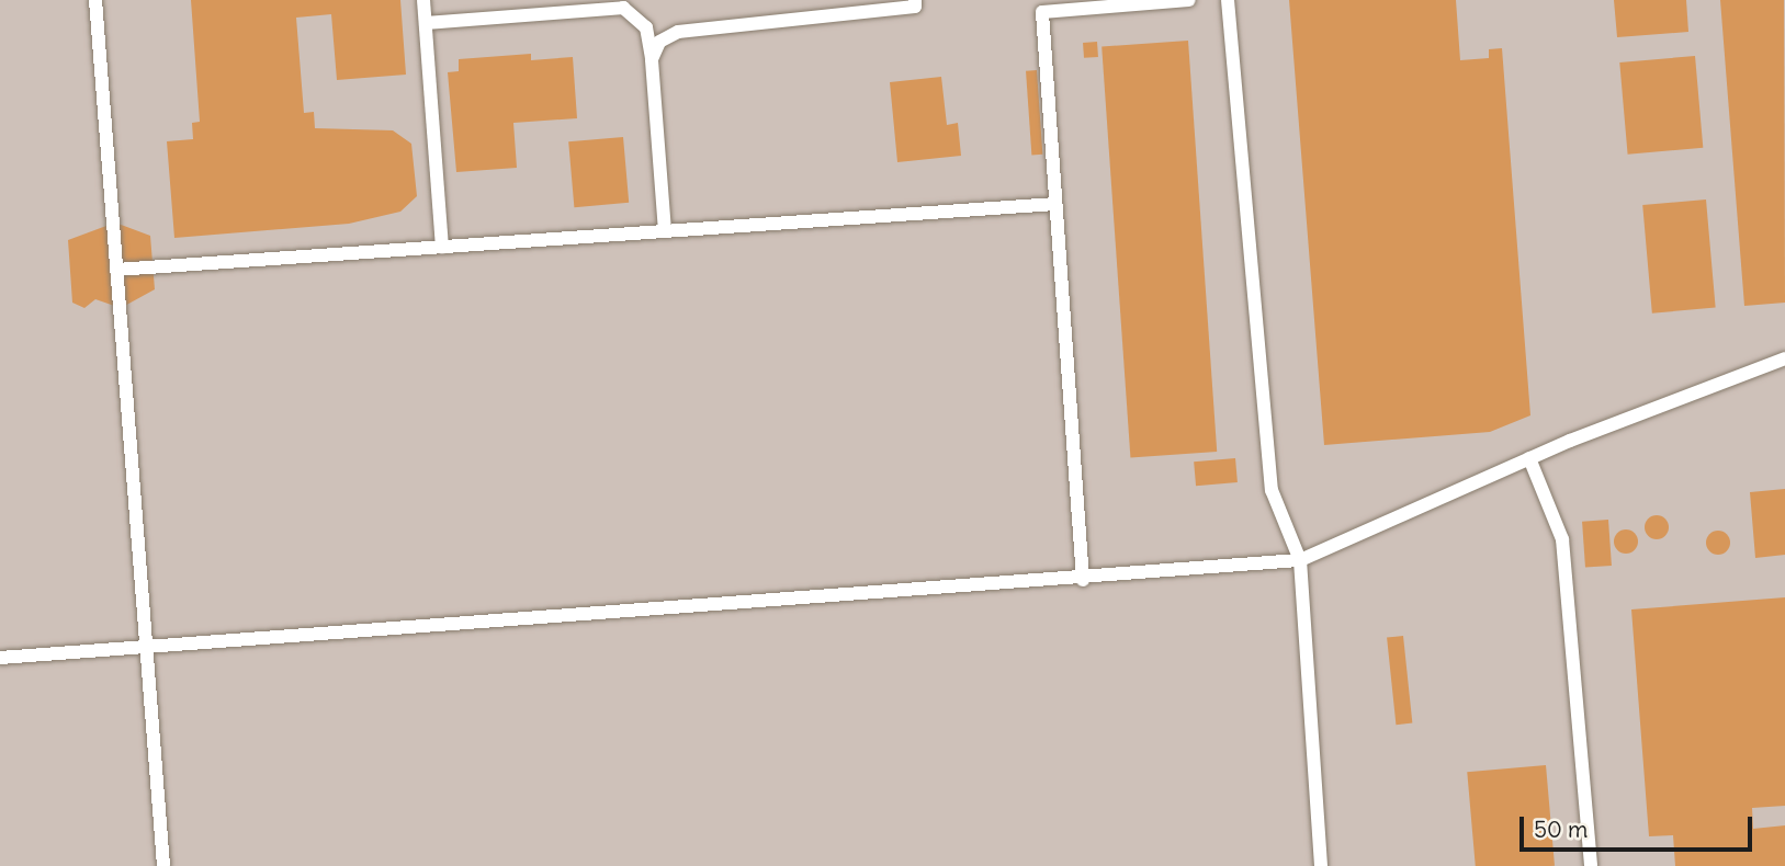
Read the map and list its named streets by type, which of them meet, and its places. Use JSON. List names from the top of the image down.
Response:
{
  "scale_bar": "50 m"
}
